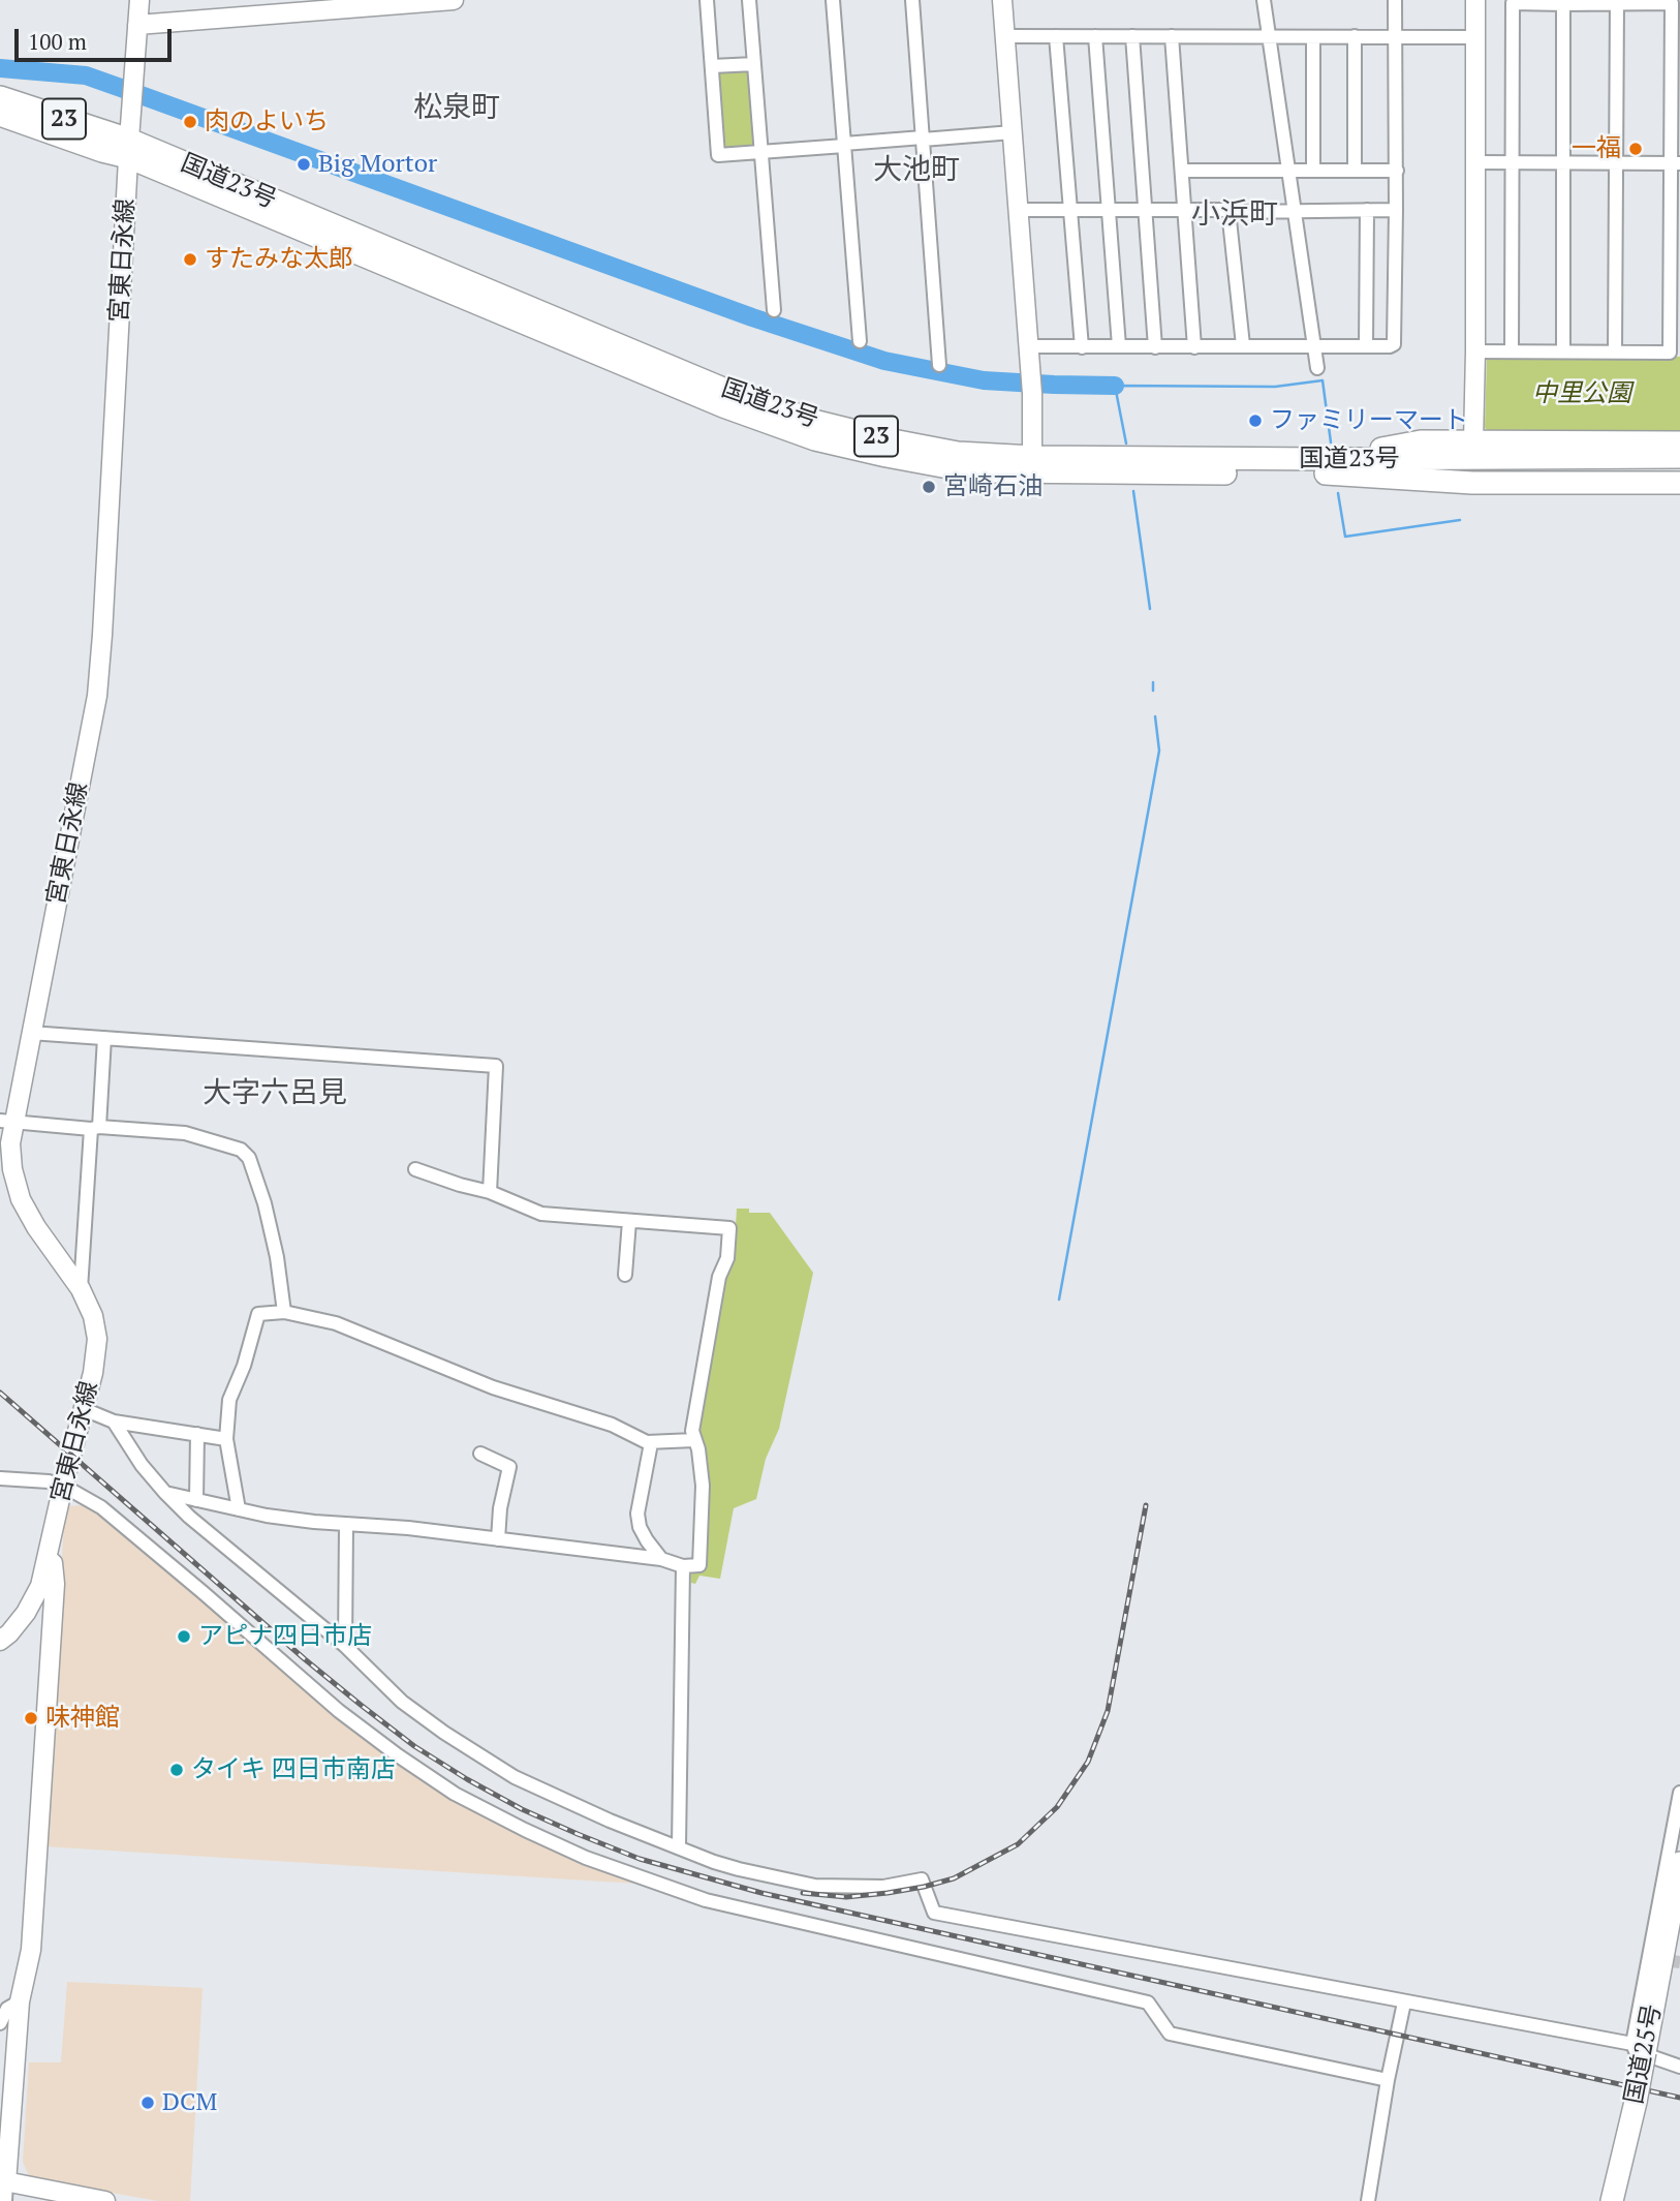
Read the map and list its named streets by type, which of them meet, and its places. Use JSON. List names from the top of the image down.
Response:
{
  "streets": {
    "highway": ["23", "国道23号", "国道25号"],
    "street": ["宮東日永線"]
  },
  "crossings": [
    ["国道23号", "宮東日永線"]
  ],
  "districts": [
    "松泉町",
    "大池町",
    "小浜町",
    "大字六呂見"
  ],
  "parks": ["中里公園"],
  "places": [
    "肉のよいち",
    "一福",
    "Big Mortor",
    "すたみな太郎",
    "ファミリーマート",
    "宮崎石油",
    "アピナ四日市店",
    "味神館",
    "タイキ 四日市南店",
    "DCM"
  ],
  "scale_bar": "100 m"
}
